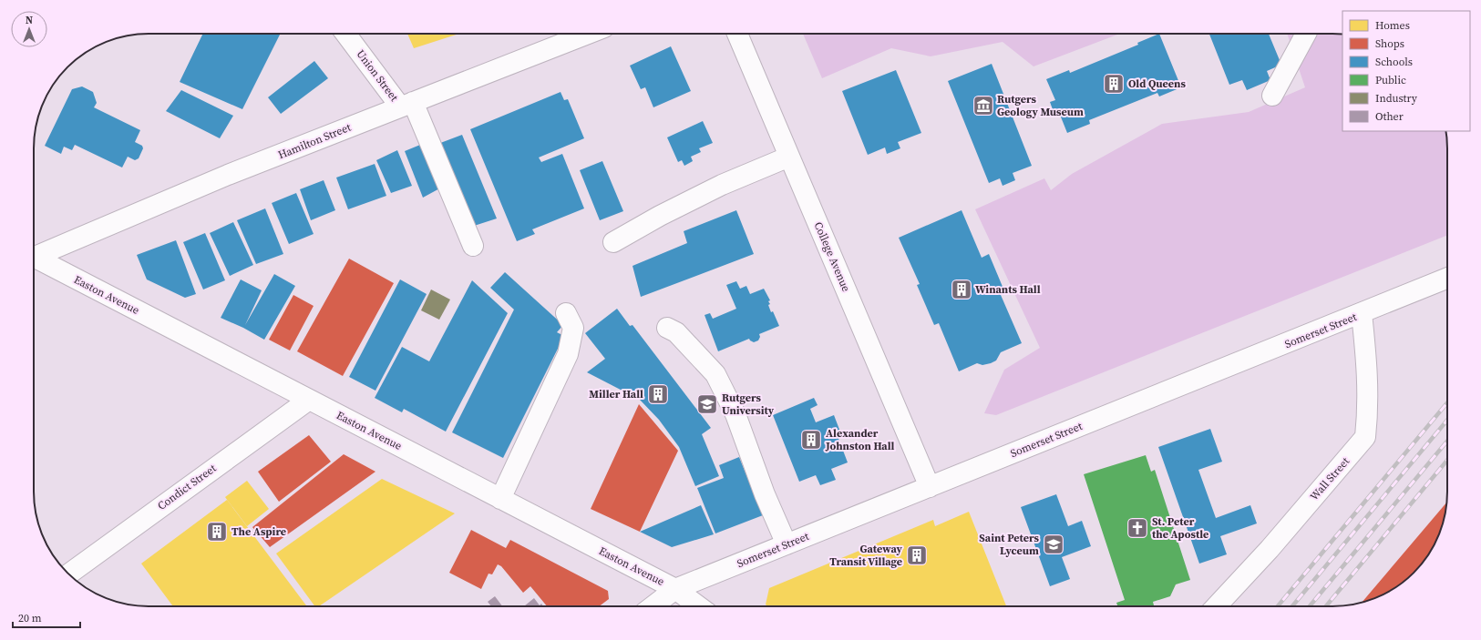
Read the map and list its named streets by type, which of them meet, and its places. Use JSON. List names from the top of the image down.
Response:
{
  "streets": {
    "street": [
      "Union Street",
      "Hamilton Street",
      "College Avenue",
      "Easton Avenue",
      "Somerset Street",
      "Wall Street",
      "Condict Street"
    ]
  },
  "crossings": [
    ["Union Street", "Hamilton Street"],
    ["College Avenue", "Somerset Street"],
    ["Easton Avenue", "Somerset Street"],
    ["Easton Avenue", "Condict Street"],
    ["Somerset Street", "Wall Street"]
  ],
  "places": {
    "building": [
      "Old Queens",
      "Winants Hall",
      "Miller Hall",
      "Alexander Johnston Hall",
      "The Aspire",
      "Gateway Transit Village"
    ],
    "museum": ["Rutgers Geology Museum"],
    "school or university": ["Rutgers University", "Saint Peters Lyceum"],
    "church": ["St. Peter the Apostle"]
  },
  "legend": [
    "Homes",
    "Shops",
    "Schools",
    "Public",
    "Industry",
    "Other"
  ],
  "scale_bar": "20 m",
  "north": "top"
}
